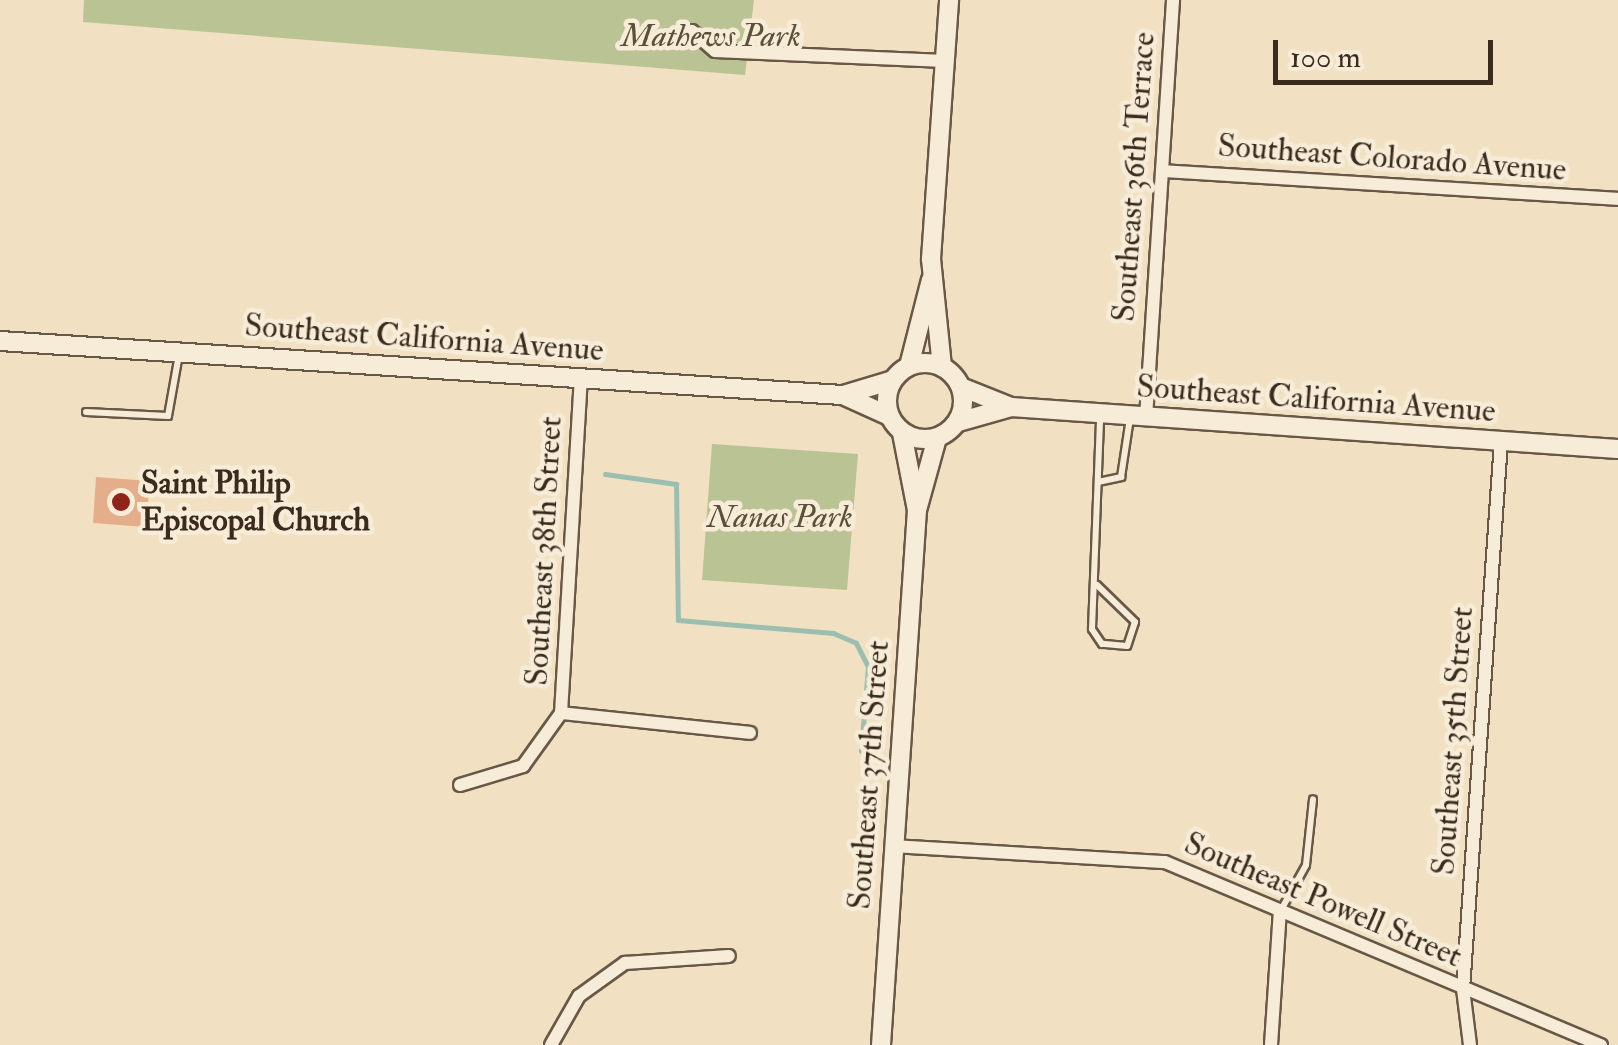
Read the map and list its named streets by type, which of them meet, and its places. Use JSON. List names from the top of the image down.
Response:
{
  "streets": {
    "main road": ["Southeast California Avenue", "Southeast 37th Street"],
    "street": [
      "Southeast Colorado Avenue",
      "Southeast 36th Terrace",
      "Southeast 38th Street",
      "Southeast 35th Street",
      "Southeast Powell Street"
    ]
  },
  "crossings": [
    ["Southeast Colorado Avenue", "Southeast 36th Terrace"],
    ["Southeast 36th Terrace", "Southeast California Avenue"],
    ["Southeast California Avenue", "Southeast 38th Street"],
    ["Southeast California Avenue", "Southeast 35th Street"],
    ["Southeast California Avenue", "Southeast 37th Street"],
    ["Southeast 35th Street", "Southeast Powell Street"],
    ["Southeast 37th Street", "Southeast Powell Street"]
  ],
  "parks": ["Mathews Park", "Nanas Park"],
  "places": ["Saint Philip Episcopal Church"],
  "scale_bar": "100 m"
}
